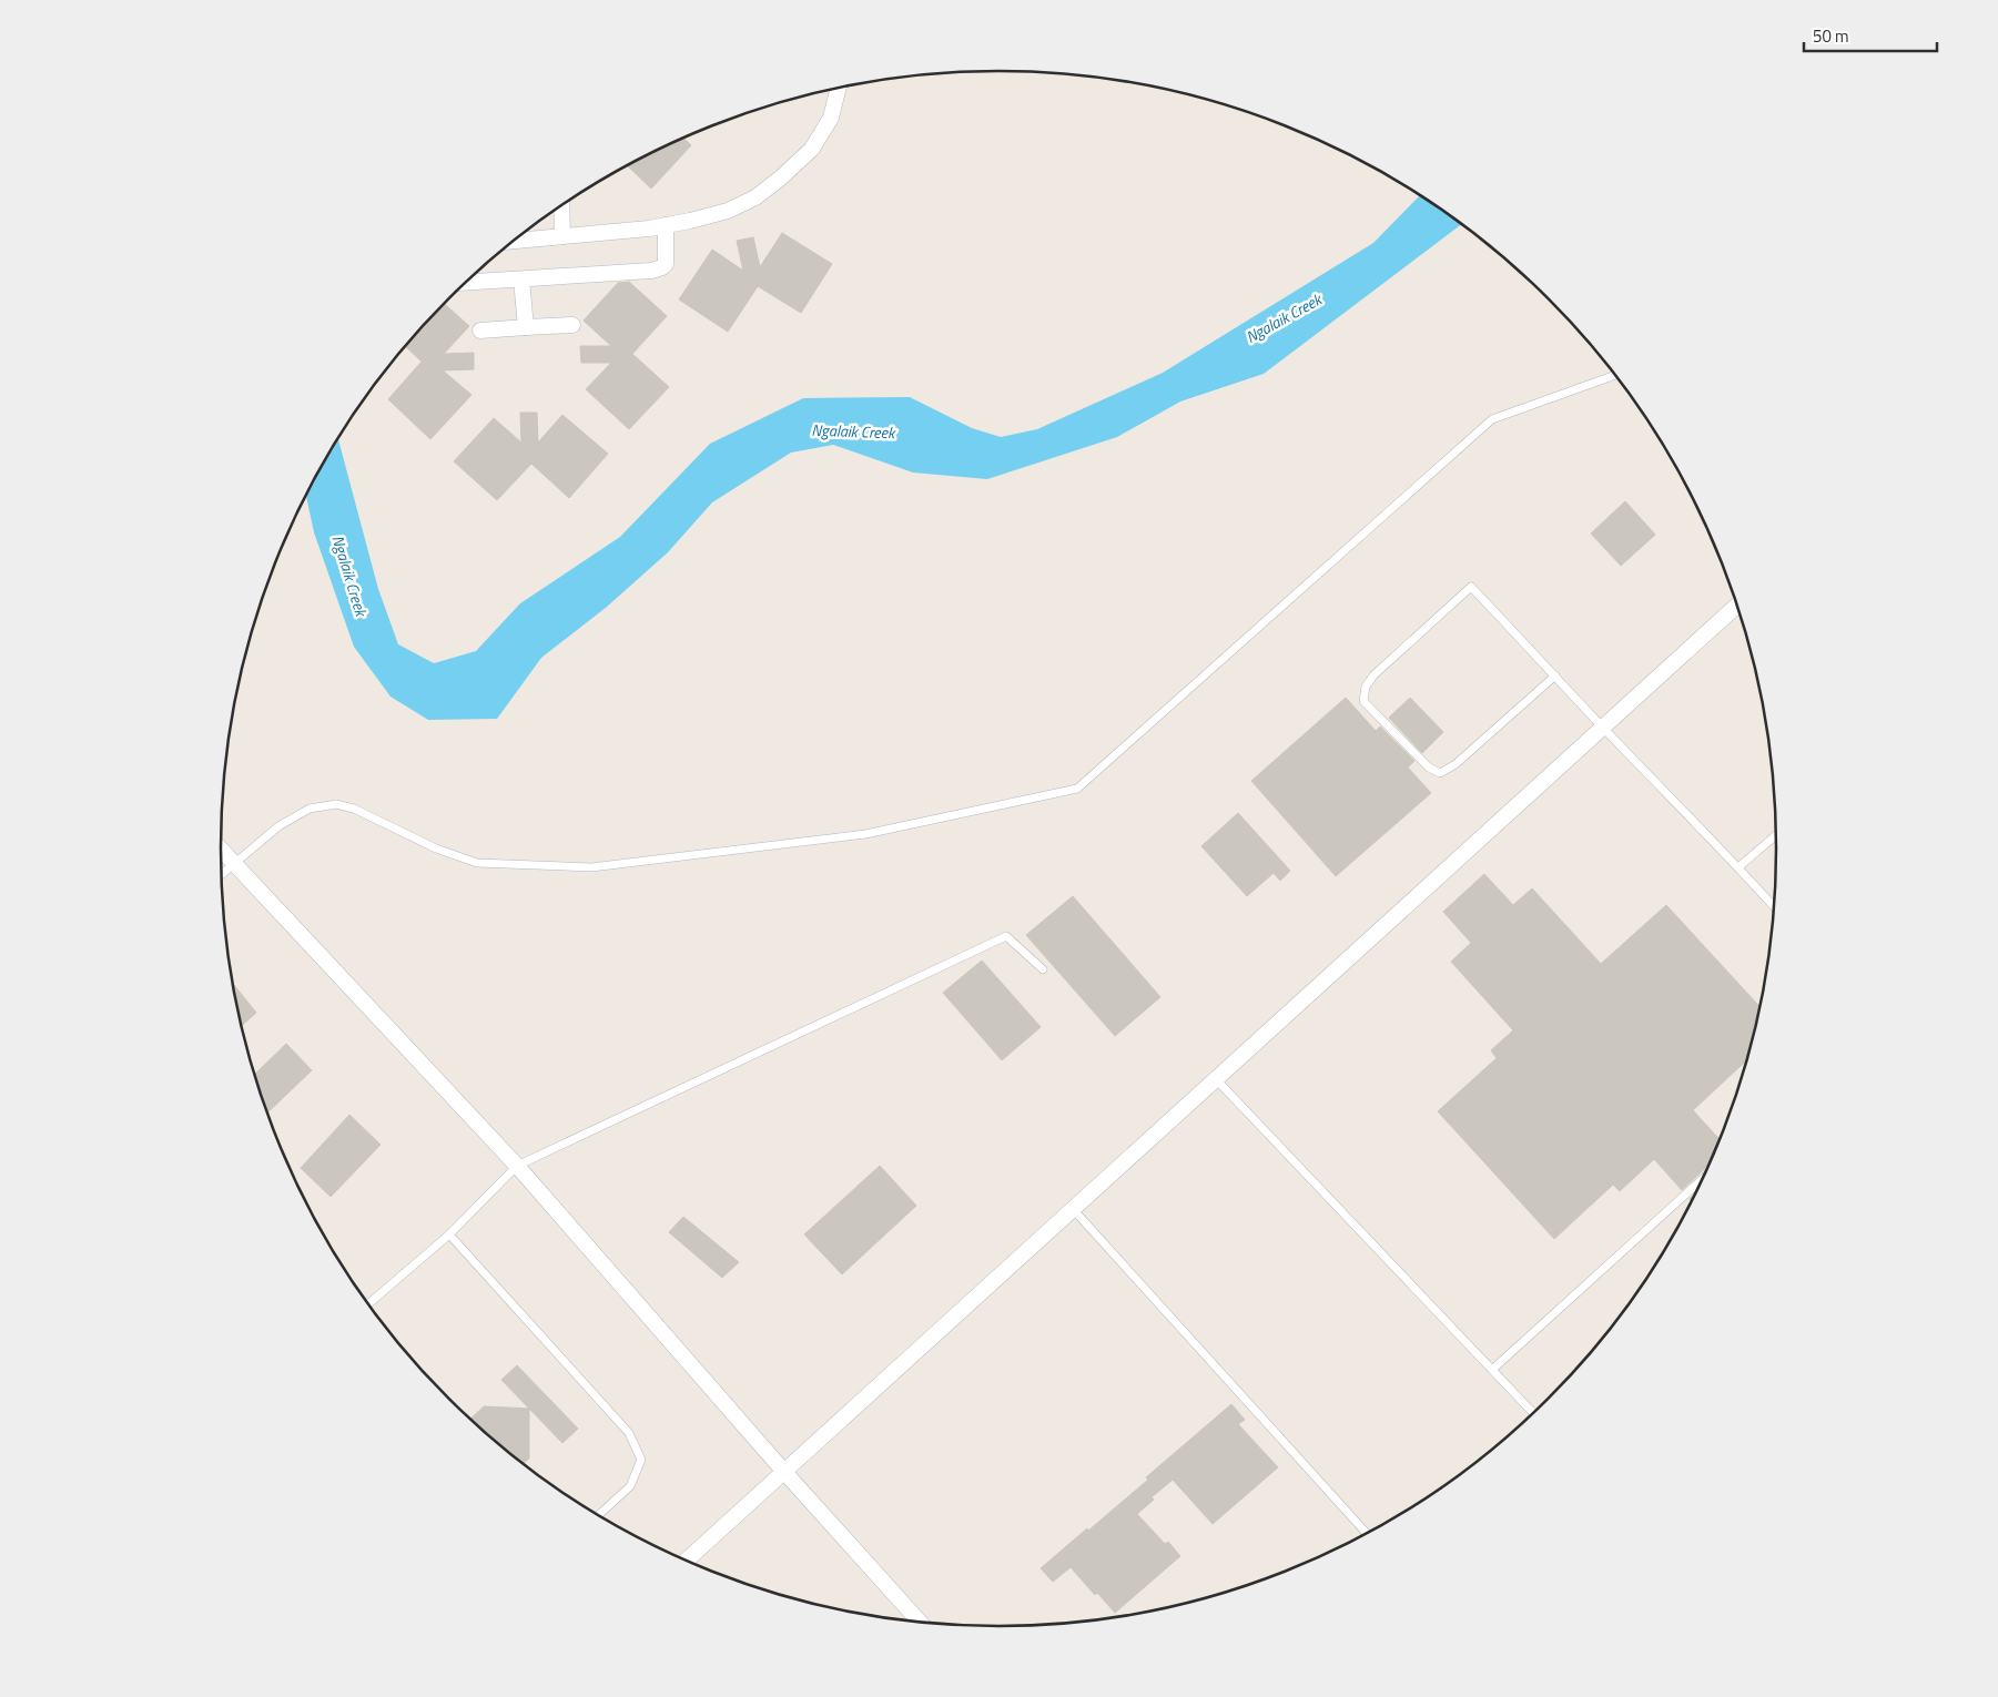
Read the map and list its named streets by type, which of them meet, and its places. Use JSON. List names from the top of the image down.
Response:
{
  "water": ["Ngalaik Creek"],
  "scale_bar": "50 m"
}
